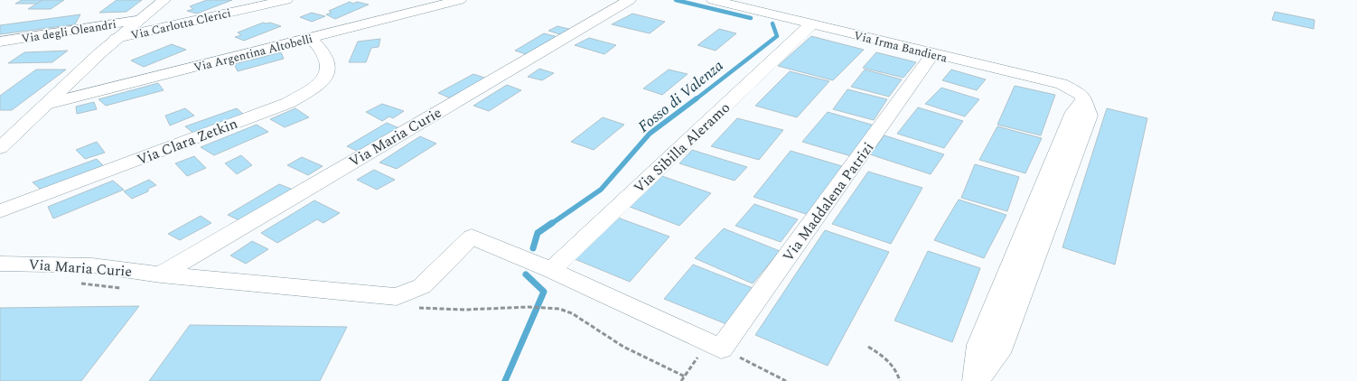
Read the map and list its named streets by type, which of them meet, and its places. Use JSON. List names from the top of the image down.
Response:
{
  "streets": {
    "street": [
      "Via Carlotta Clerici",
      "Via degli Oleandri",
      "Via Irma Bandiera",
      "Via Argentina Altobelli",
      "Via Maria Curie",
      "Via Clara Zetkin",
      "Via Sibilla Aleramo",
      "Via Maddalena Patrizi"
    ]
  },
  "crossings": [
    ["Via Irma Bandiera", "Via Sibilla Aleramo"],
    ["Via Irma Bandiera", "Via Maddalena Patrizi"],
    ["Via Argentina Altobelli", "Via Clara Zetkin"],
    ["Via Maria Curie", "Via Sibilla Aleramo"]
  ],
  "water": ["Fosso di Valenza"]
}
